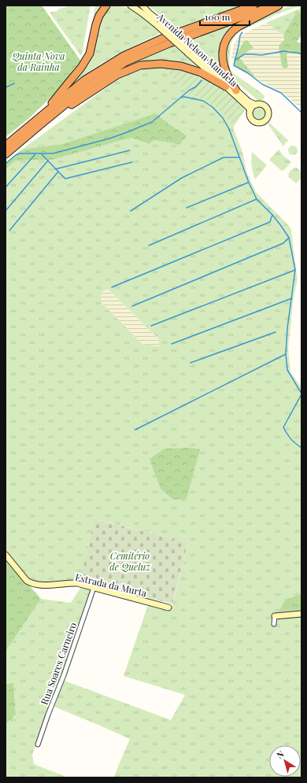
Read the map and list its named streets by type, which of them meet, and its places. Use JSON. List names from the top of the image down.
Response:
{
  "streets": {
    "main road": ["Avenida Nelson Mandela", "Estrada da Murta"],
    "street": ["Rua Soares Carneiro"]
  },
  "crossings": [
    ["Estrada da Murta", "Rua Soares Carneiro"]
  ],
  "parks": ["Quinta Nova da Rainha", "Cemitério de Queluz"],
  "scale_bar": "100 m",
  "north": "top left"
}
